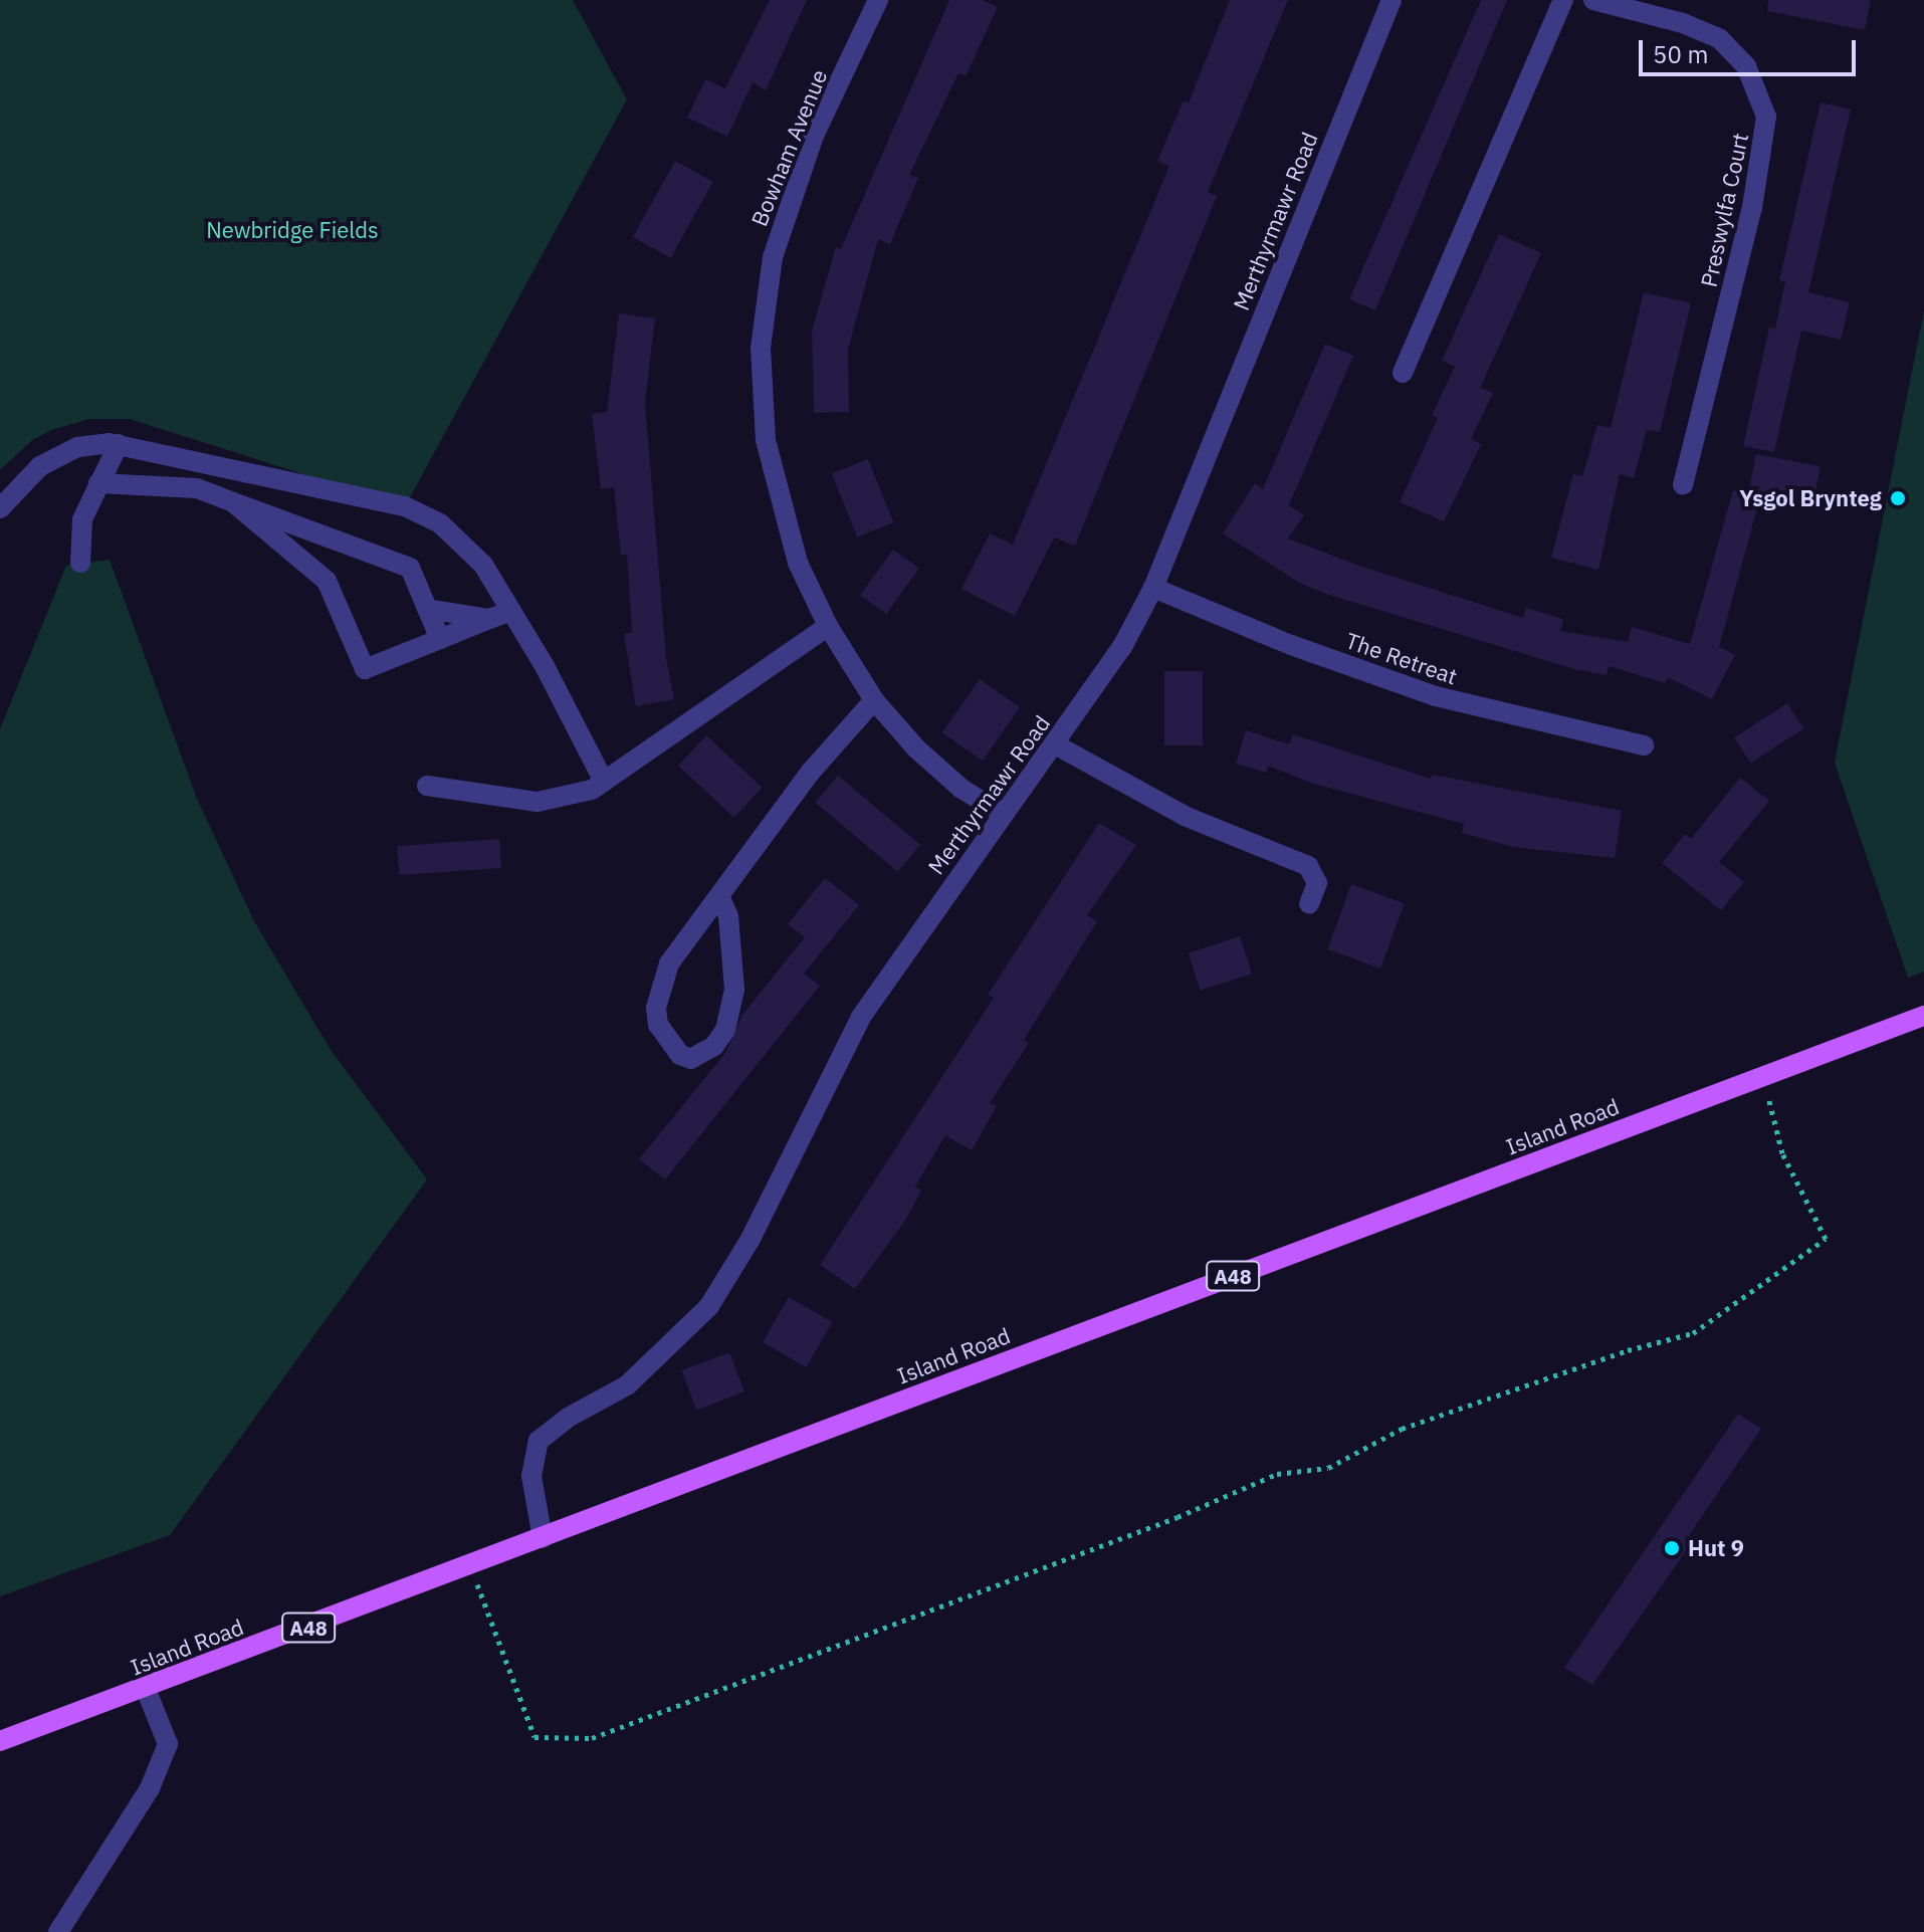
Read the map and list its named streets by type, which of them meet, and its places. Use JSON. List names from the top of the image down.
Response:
{
  "streets": {
    "main road": ["Island Road", "A48"],
    "street": [
      "Bowham Avenue",
      "Preswylfa Court",
      "Merthyrmawr Road",
      "The Retreat"
    ]
  },
  "crossings": [
    ["Bowham Avenue", "Merthyrmawr Road"],
    ["Merthyrmawr Road", "The Retreat"],
    ["Merthyrmawr Road", "Island Road"]
  ],
  "parks": ["Newbridge Fields"],
  "places": ["Ysgol Brynteg", "Hut 9"],
  "scale_bar": "50 m"
}
